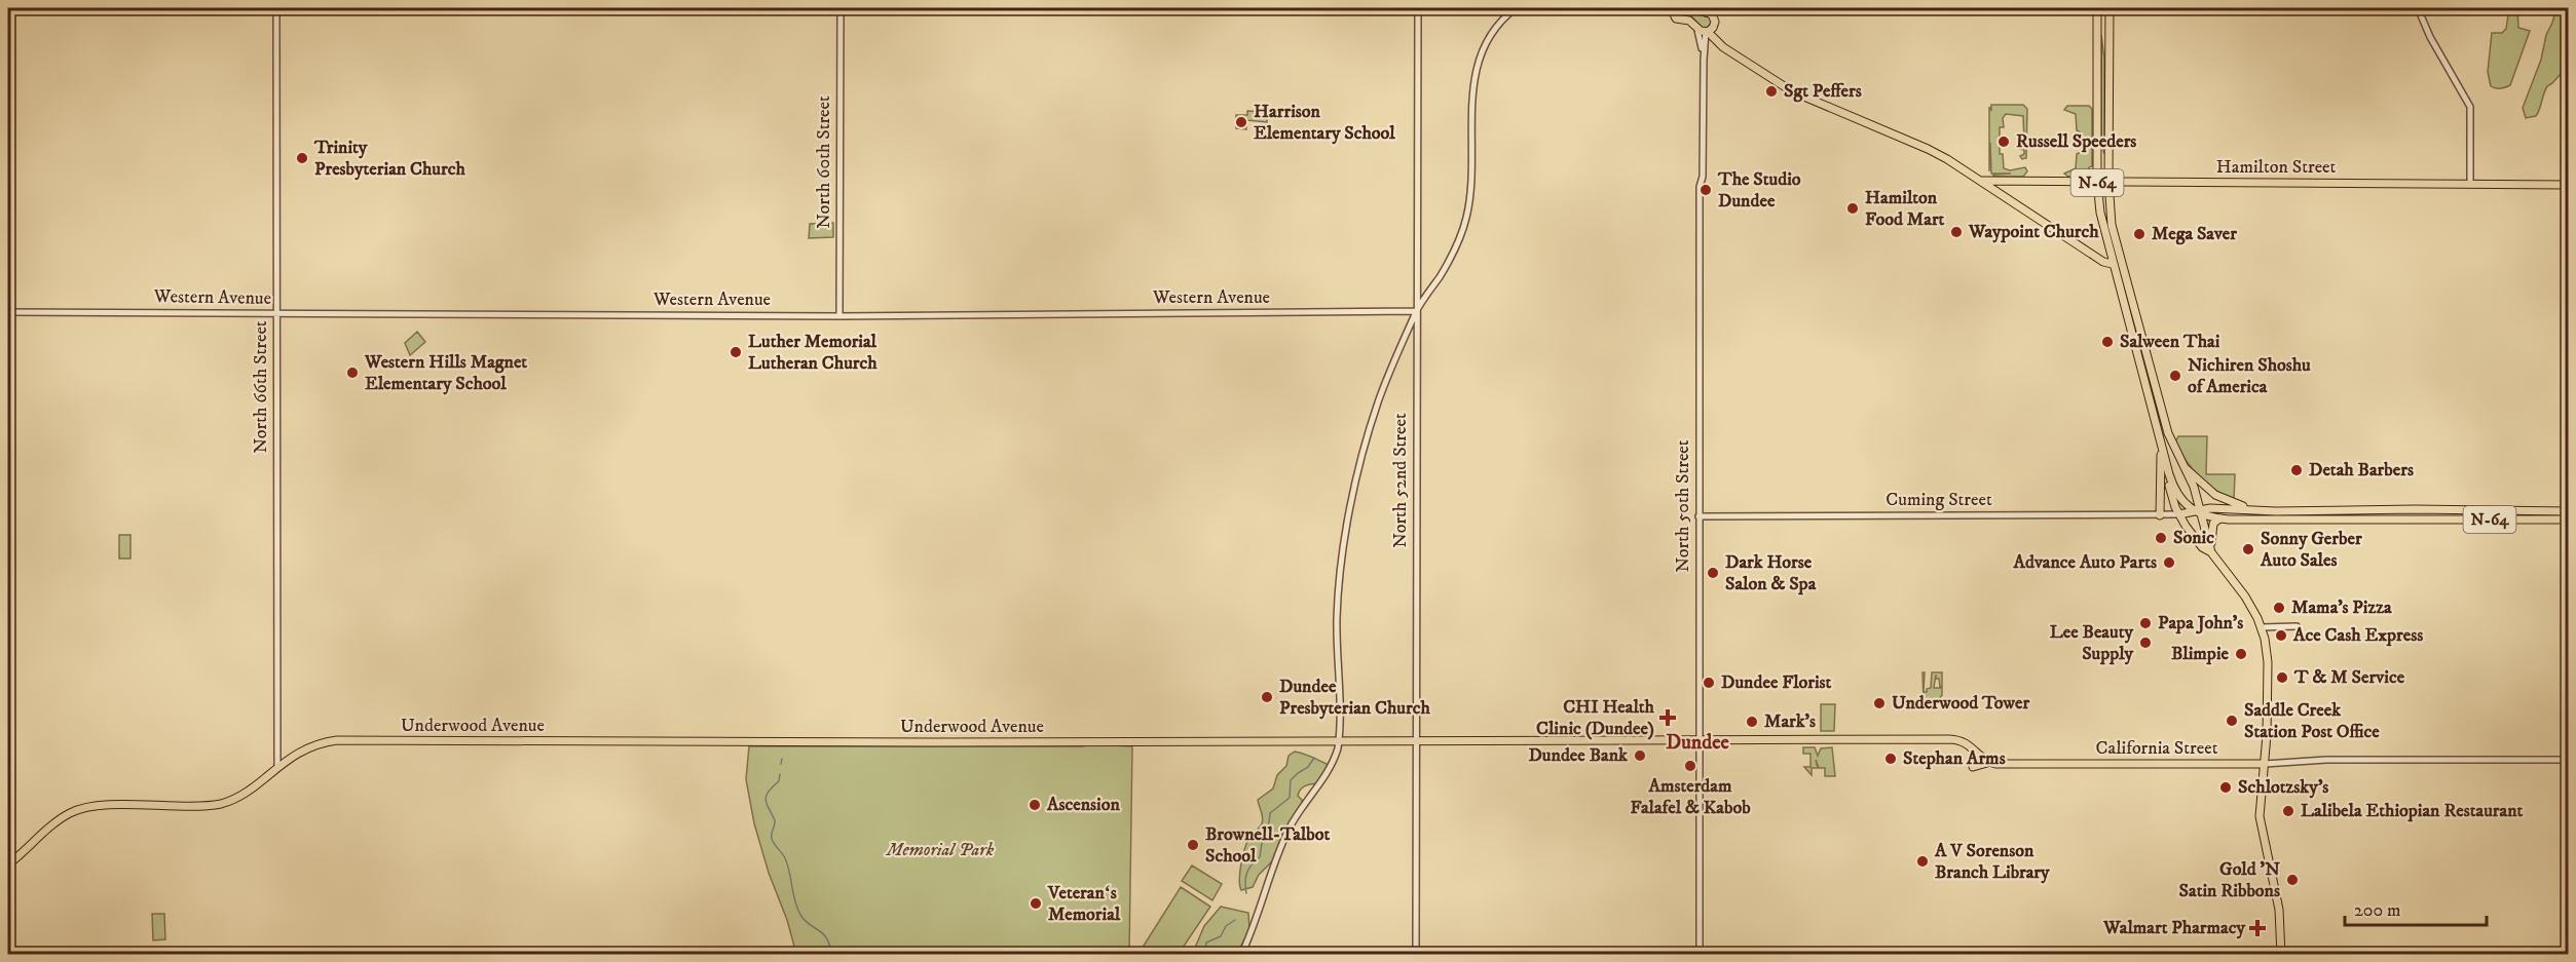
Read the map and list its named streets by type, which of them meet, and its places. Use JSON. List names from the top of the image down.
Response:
{
  "streets": {
    "main road": [
      "Hamilton Street",
      "N-64",
      "Cuming Street",
      "Underwood Avenue",
      "California Street"
    ],
    "street": [
      "North 60th Street",
      "Western Avenue",
      "North 66th Street",
      "North 52nd Street",
      "North 50th Street"
    ]
  },
  "crossings": [
    ["North 60th Street", "Western Avenue"],
    ["Hamilton Street", "N-64"],
    ["N-64", "Cuming Street"],
    ["Western Avenue", "North 66th Street"],
    ["Western Avenue", "North 52nd Street"],
    ["North 66th Street", "Underwood Avenue"],
    ["North 52nd Street", "Underwood Avenue"],
    ["Cuming Street", "North 50th Street"],
    ["North 50th Street", "Underwood Avenue"],
    ["Underwood Avenue", "California Street"]
  ],
  "districts": ["Dundee"],
  "parks": ["Memorial Park"],
  "places": {
    "other": [
      "Sgt Peffers",
      "Harrison Elementary School",
      "Russell Speeders",
      "Trinity Presbyterian Church",
      "The Studio Dundee",
      "Hamilton Food Mart",
      "Waypoint Church",
      "Mega Saver",
      "Salween Thai",
      "Luther Memorial Lutheran Church",
      "Western Hills Magnet Elementary School",
      "Nichiren Shoshu of America",
      "Detah Barbers",
      "Sonic",
      "Sonny Gerber Auto Sales",
      "Advance Auto Parts",
      "Dark Horse Salon & Spa",
      "Mama's Pizza",
      "Papa John's",
      "Ace Cash Express",
      "Lee Beauty Supply",
      "Blimpie",
      "T & M Service",
      "Dundee Florist",
      "Dundee Presbyterian Church",
      "Underwood Tower",
      "Saddle Creek Station Post Office",
      "Mark's",
      "Dundee Bank",
      "Stephan Arms",
      "Amsterdam Falafel & Kabob",
      "Schlotzsky's",
      "Ascension",
      "Lalibela Ethiopian Restaurant",
      "Brownell-Talbot School",
      "A V Sorenson Branch Library",
      "Gold 'N Satin Ribbons",
      "Veteranʻs Memorial"
    ],
    "health": ["CHI Health Clinic (Dundee)", "Walmart Pharmacy"]
  },
  "scale_bar": "200 m"
}
